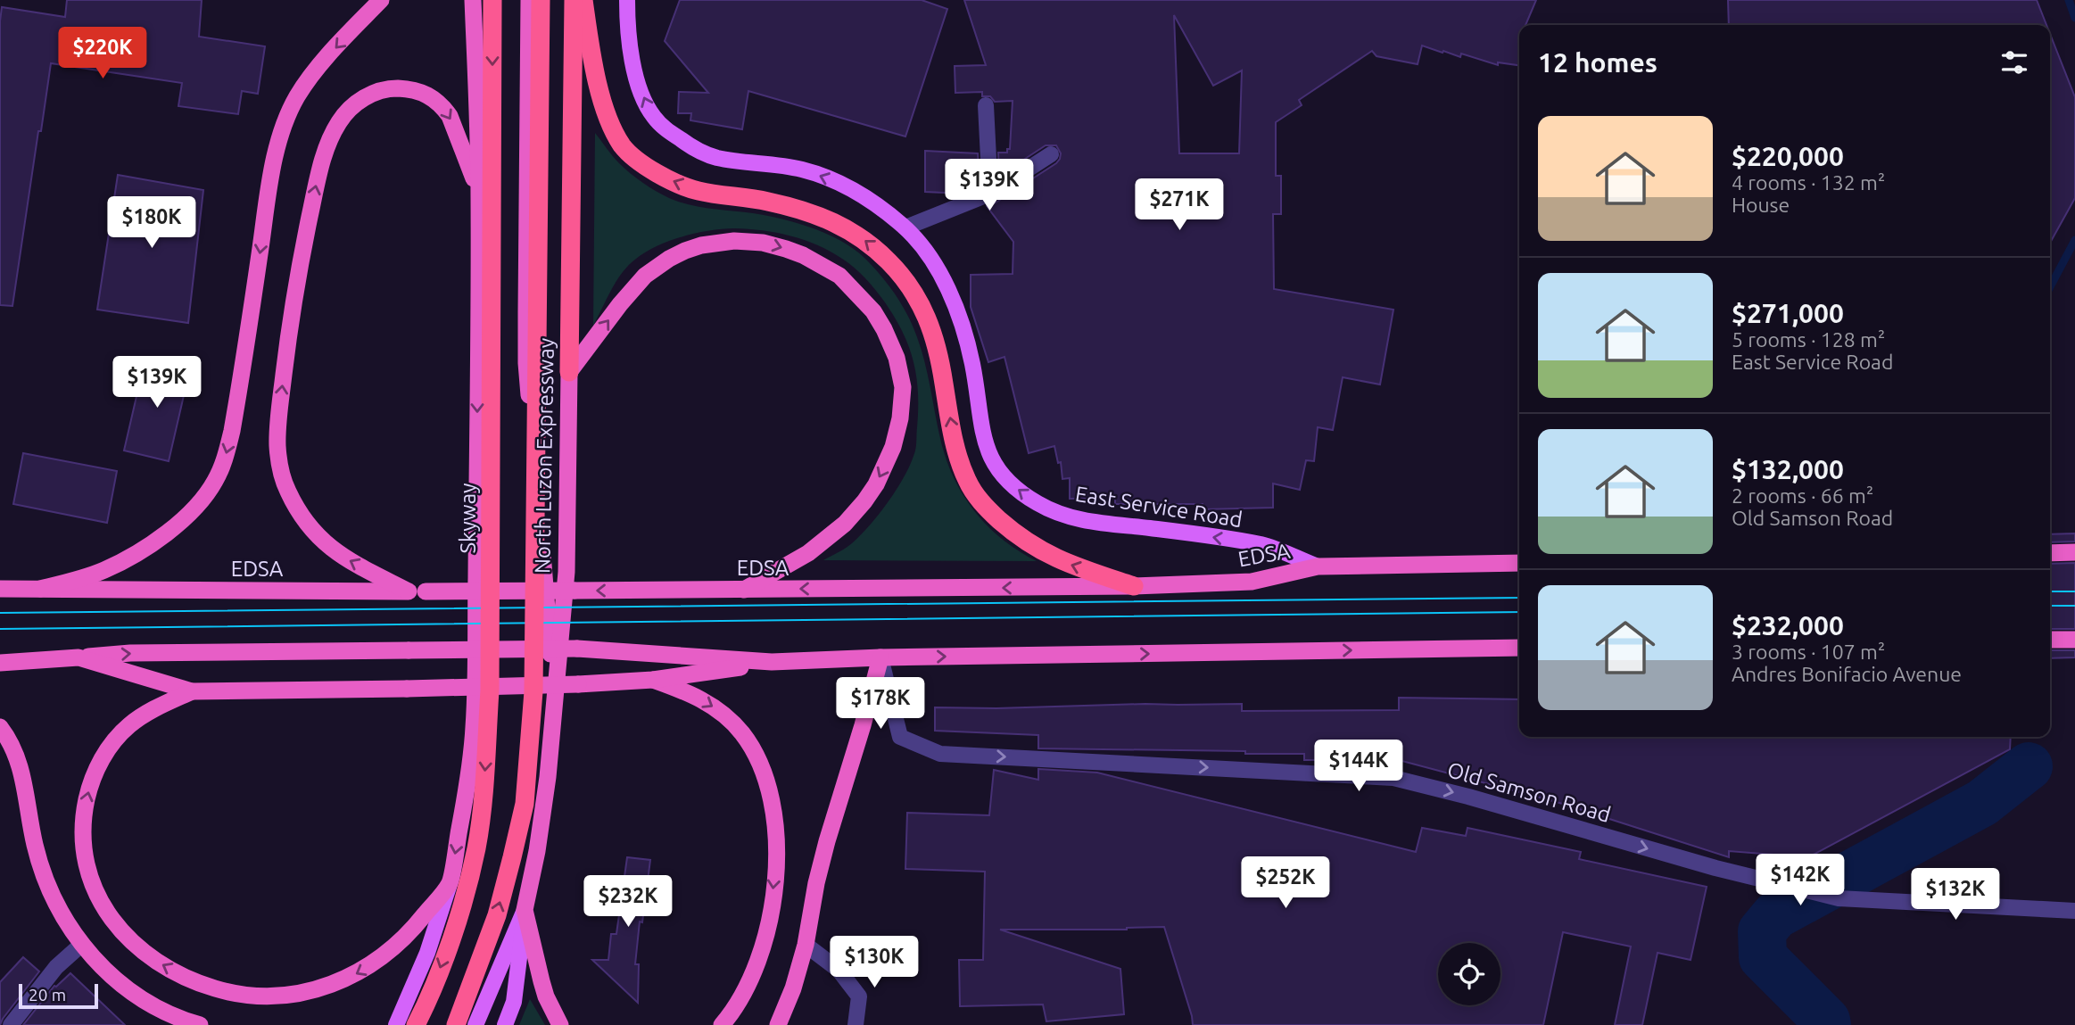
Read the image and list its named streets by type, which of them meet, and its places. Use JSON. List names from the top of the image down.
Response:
{
  "streets": {
    "highway": ["North Luzon Expressway", "Skyway", "EDSA"],
    "main road": ["East Service Road"],
    "street": ["Old Samson Road"]
  },
  "crossings": [
    ["East Service Road", "EDSA"]
  ],
  "one_way": ["East Service Road", "Old Samson Road"],
  "scale_bar": "20 m",
  "page": {
    "heading": "12 homes",
    "price": [
      "$220K",
      "$139K",
      "$271K",
      "$180K",
      "$139K",
      "$178K",
      "$144K",
      "$142K",
      "$252K",
      "$132K",
      "$232K",
      "$130K"
    ],
    "list": [
      {
        "name": "$220,000",
        "note": "4 rooms · 132 m² · House"
      },
      {
        "name": "$271,000",
        "note": "5 rooms · 128 m² · East Service Road"
      },
      {
        "name": "$132,000",
        "note": "2 rooms · 66 m² · Old Samson Road"
      },
      {
        "name": "$232,000",
        "note": "3 rooms · 107 m² · Andres Bonifacio Avenue"
      }
    ],
    "scale": "20 m"
  }
}
